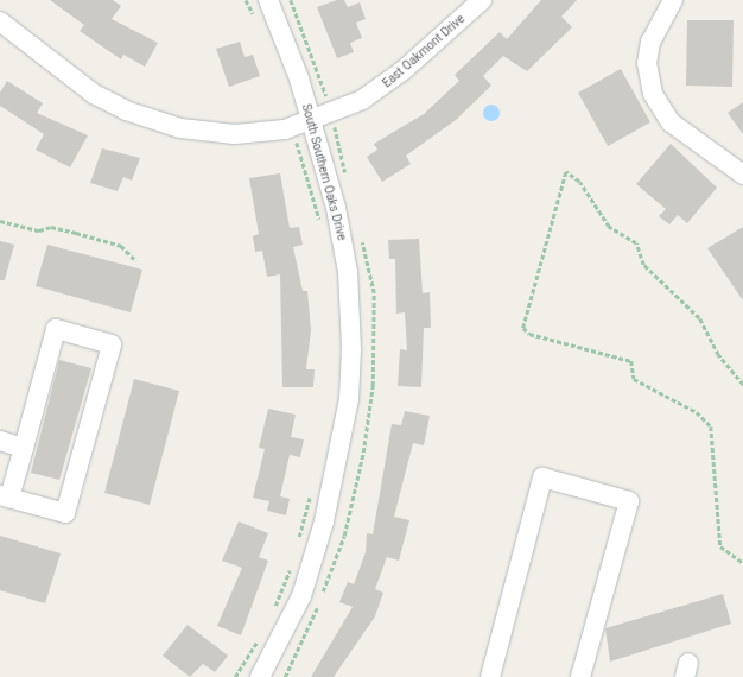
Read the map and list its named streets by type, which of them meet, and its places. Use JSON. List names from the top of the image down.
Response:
{
  "streets": {
    "street": ["East Oakmont Drive", "South Southern Oaks Drive"]
  },
  "crossings": [
    ["East Oakmont Drive", "South Southern Oaks Drive"]
  ]
}
